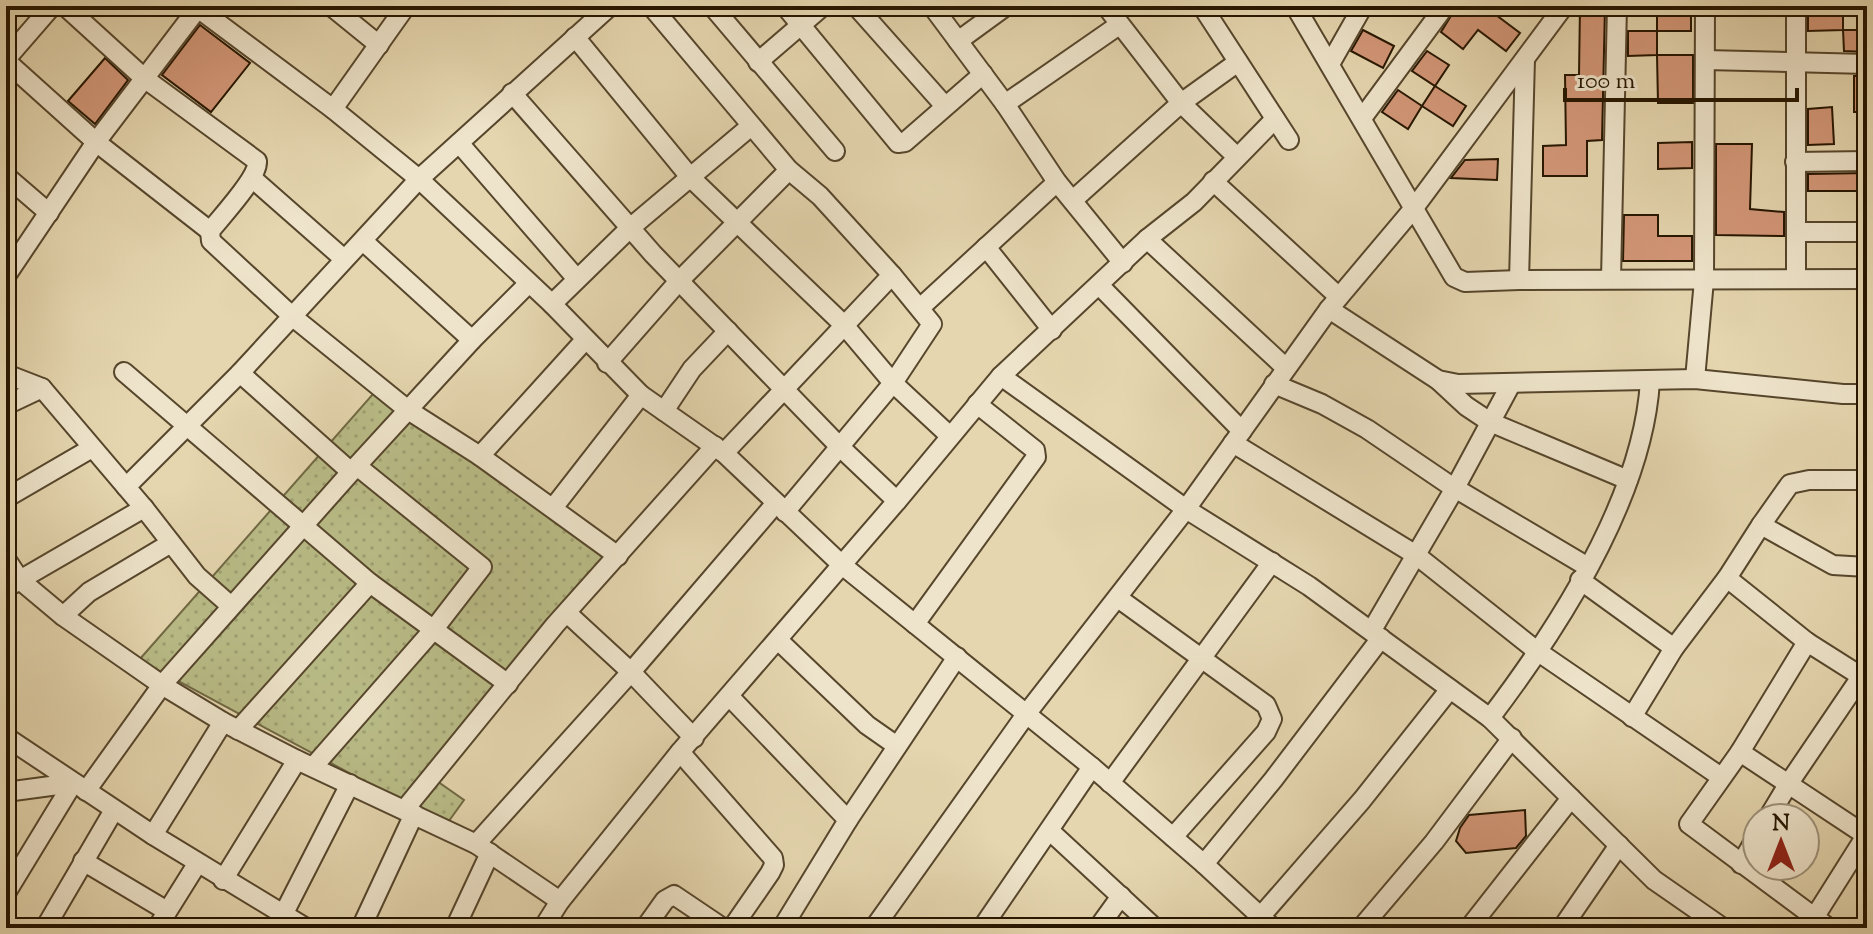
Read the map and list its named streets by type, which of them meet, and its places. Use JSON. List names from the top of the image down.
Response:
{
  "scale_bar": "100 m",
  "north": "top"
}
